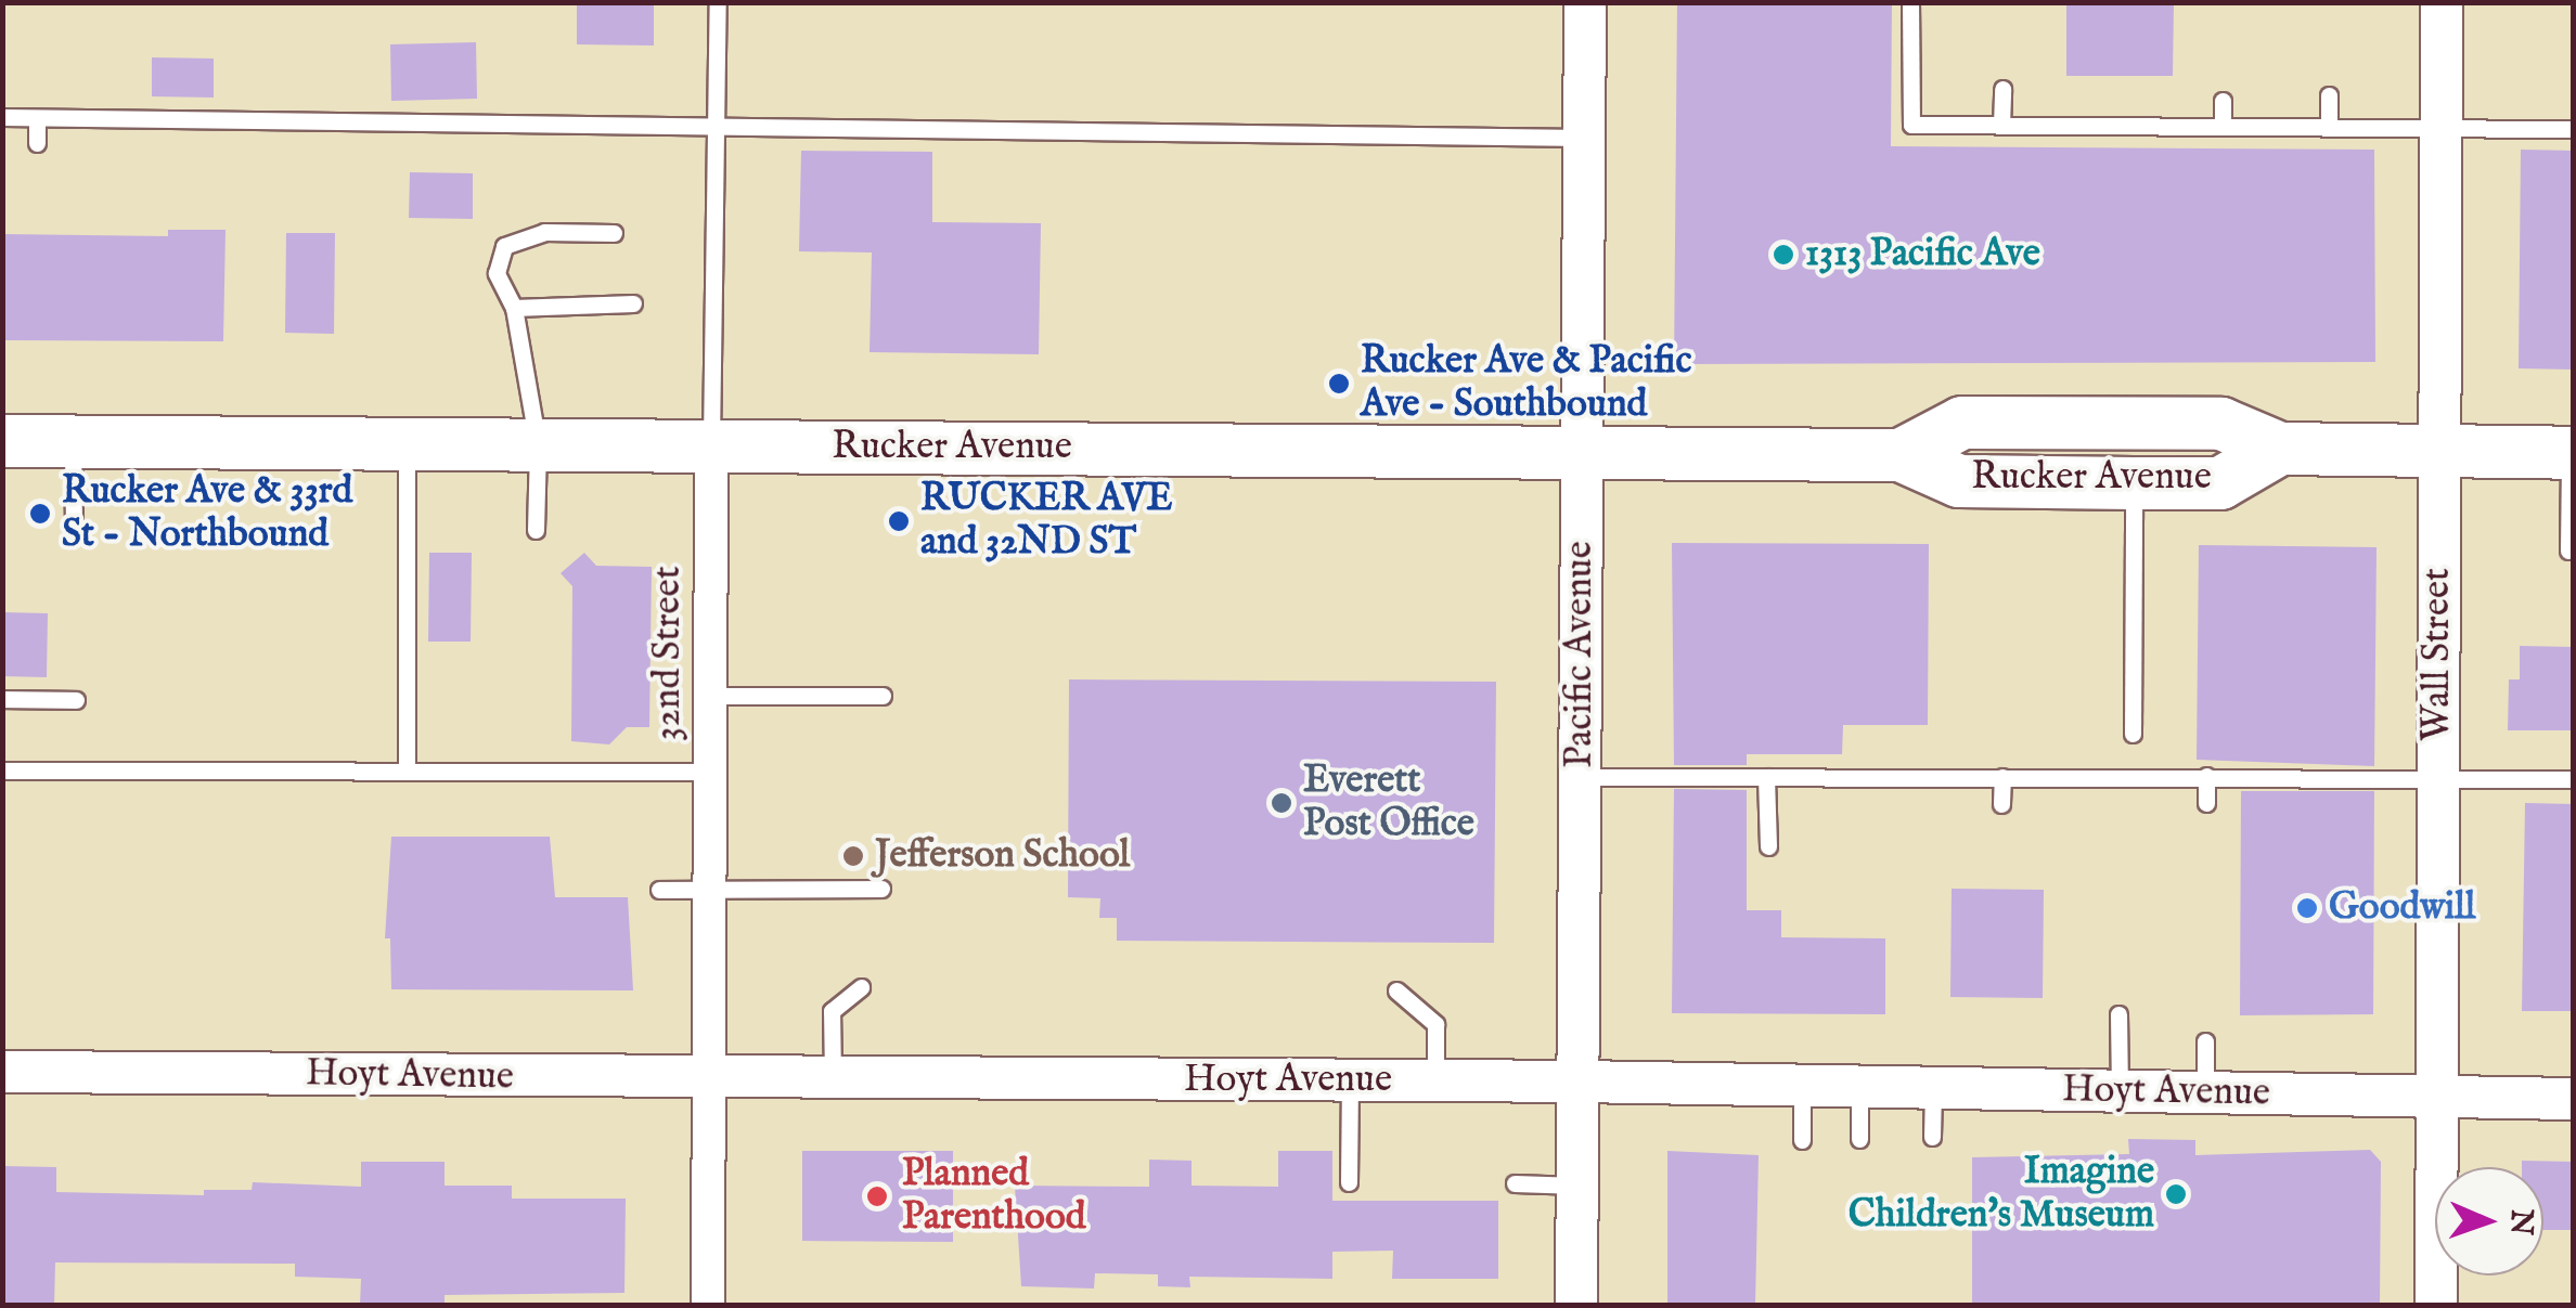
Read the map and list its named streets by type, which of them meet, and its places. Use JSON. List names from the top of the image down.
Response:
{
  "streets": {
    "main road": ["Rucker Avenue"],
    "street": [
      "32nd Street",
      "Pacific Avenue",
      "Wall Street",
      "Hoyt Avenue"
    ]
  },
  "crossings": [
    ["Rucker Avenue", "32nd Street"],
    ["Rucker Avenue", "Pacific Avenue"],
    ["Rucker Avenue", "Wall Street"],
    ["32nd Street", "Hoyt Avenue"],
    ["Pacific Avenue", "Hoyt Avenue"],
    ["Wall Street", "Hoyt Avenue"]
  ],
  "places": [
    "1313 Pacific Ave",
    "Rucker Ave & Pacific Ave - Southbound",
    "Rucker Ave & 33rd St - Northbound",
    "RUCKER AVE and 32ND ST",
    "Everett Post Office",
    "Jefferson School",
    "Goodwill",
    "Imagine Children's Museum",
    "Planned Parenthood"
  ],
  "north": "right"
}
